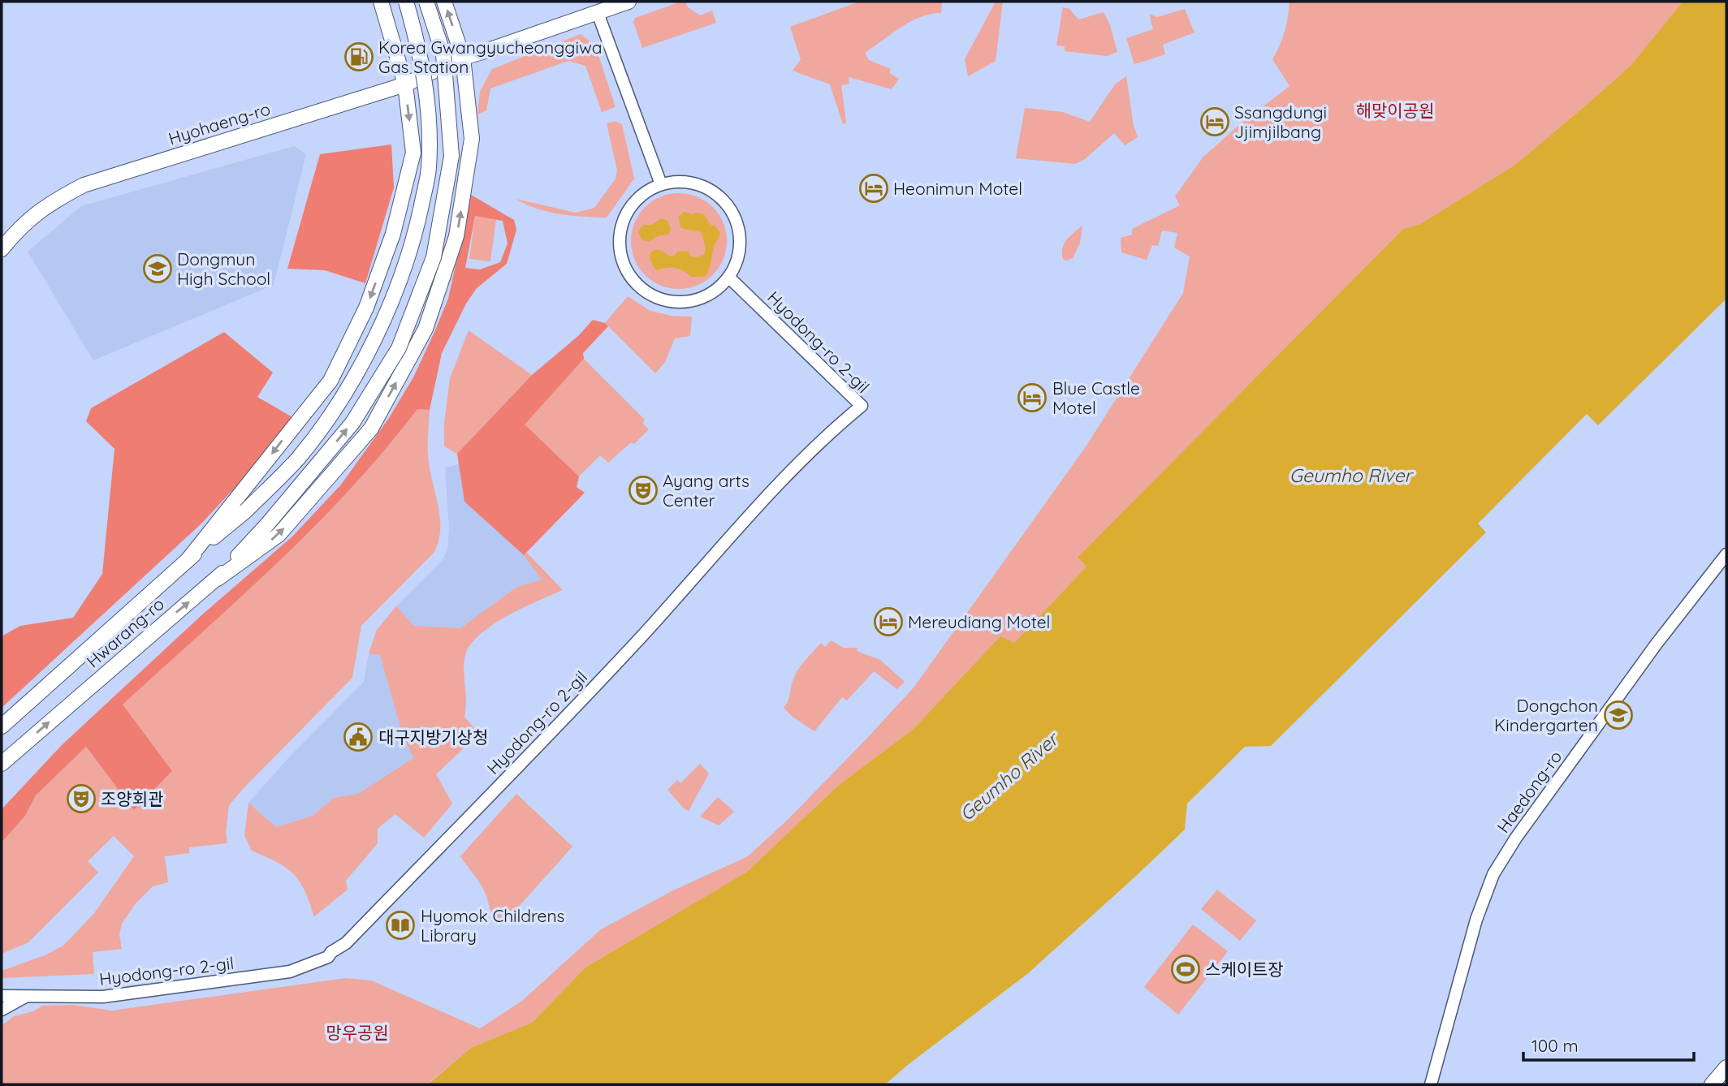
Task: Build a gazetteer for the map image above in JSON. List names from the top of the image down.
{
  "streets": {
    "main road": ["Hyohaeng-ro", "Hwarang-ro"],
    "street": ["Hyodong-ro 2-gil", "Haedong-ro"]
  },
  "water": ["Geumho River"],
  "parks": ["해맞이공원", "망우공원"],
  "places": {
    "fuel station": ["Korea Gwangyucheonggiwa Gas Station"],
    "hotel": [
      "Ssangdungi Jjimjilbang",
      "Heonimun Motel",
      "Blue Castle Motel",
      "Mereudiang Motel"
    ],
    "school or university": ["Dongmun High School", "Dongchon Kindergarten"],
    "theatre": ["Ayang arts Center", "조양회관"],
    "public building": ["대구지방기상청"],
    "library": ["Hyomok Childrens Library"],
    "sports": ["스케이트장"]
  },
  "scale_bar": "100 m"
}
